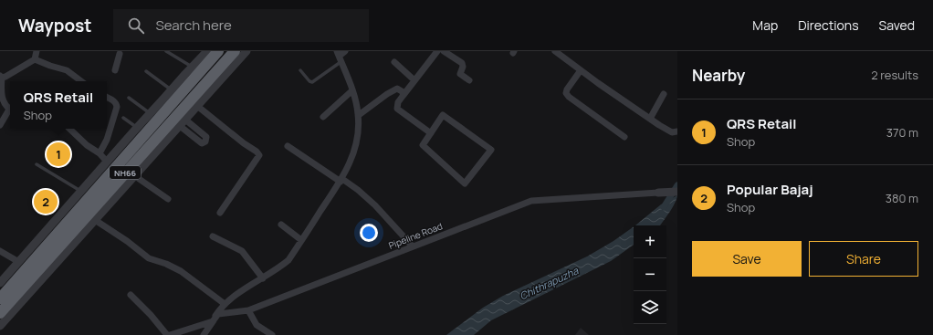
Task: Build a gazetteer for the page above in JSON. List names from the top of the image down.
{
  "streets": {
    "highway": ["NH66"],
    "street": ["Pipeline Road"]
  },
  "water": ["Chithrapuzha"],
  "page": {
    "header": "Waypost",
    "search": "Search here",
    "nav": ["Map", "Directions", "Saved"],
    "heading": ["Nearby", "2 results"],
    "popup": ["QRS Retail", "Shop"],
    "list": [
      {
        "mark": "1",
        "name": "QRS Retail",
        "note": "Shop",
        "value": "370 m"
      },
      {
        "mark": "2",
        "name": "Popular Bajaj",
        "note": "Shop",
        "value": "380 m"
      }
    ],
    "pins": ["1", "2"],
    "map_buttons": ["+", "−"],
    "buttons": ["Save", "Share"]
  }
}
